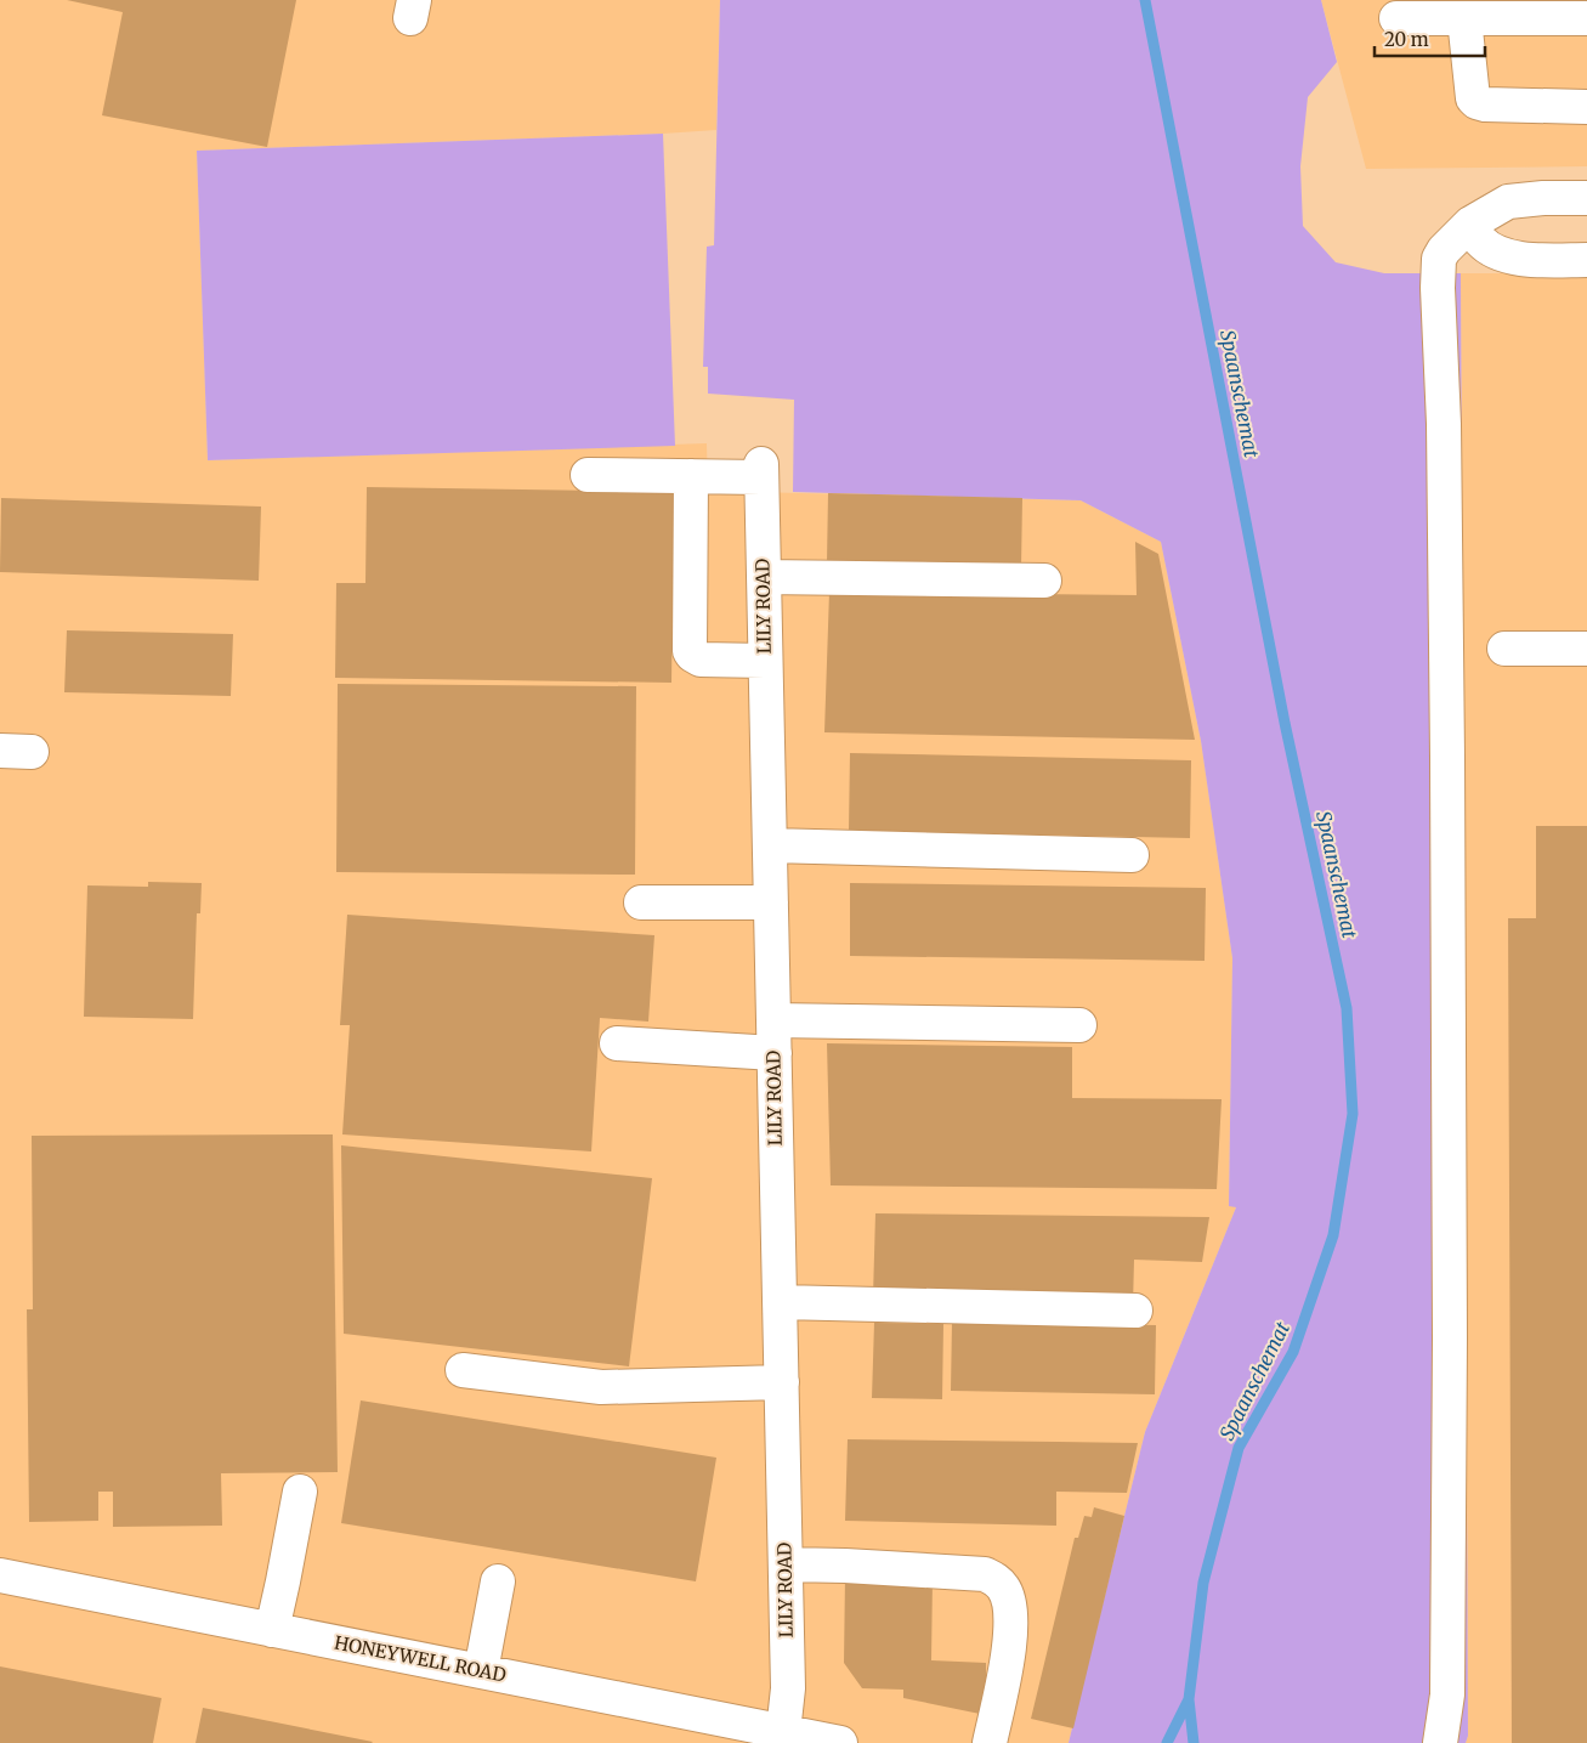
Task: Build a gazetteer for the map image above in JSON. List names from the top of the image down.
{
  "streets": {
    "street": ["LILY ROAD", "HONEYWELL ROAD"]
  },
  "crossings": [
    ["LILY ROAD", "HONEYWELL ROAD"]
  ],
  "water": ["Spaanschemat"],
  "scale_bar": "20 m"
}
